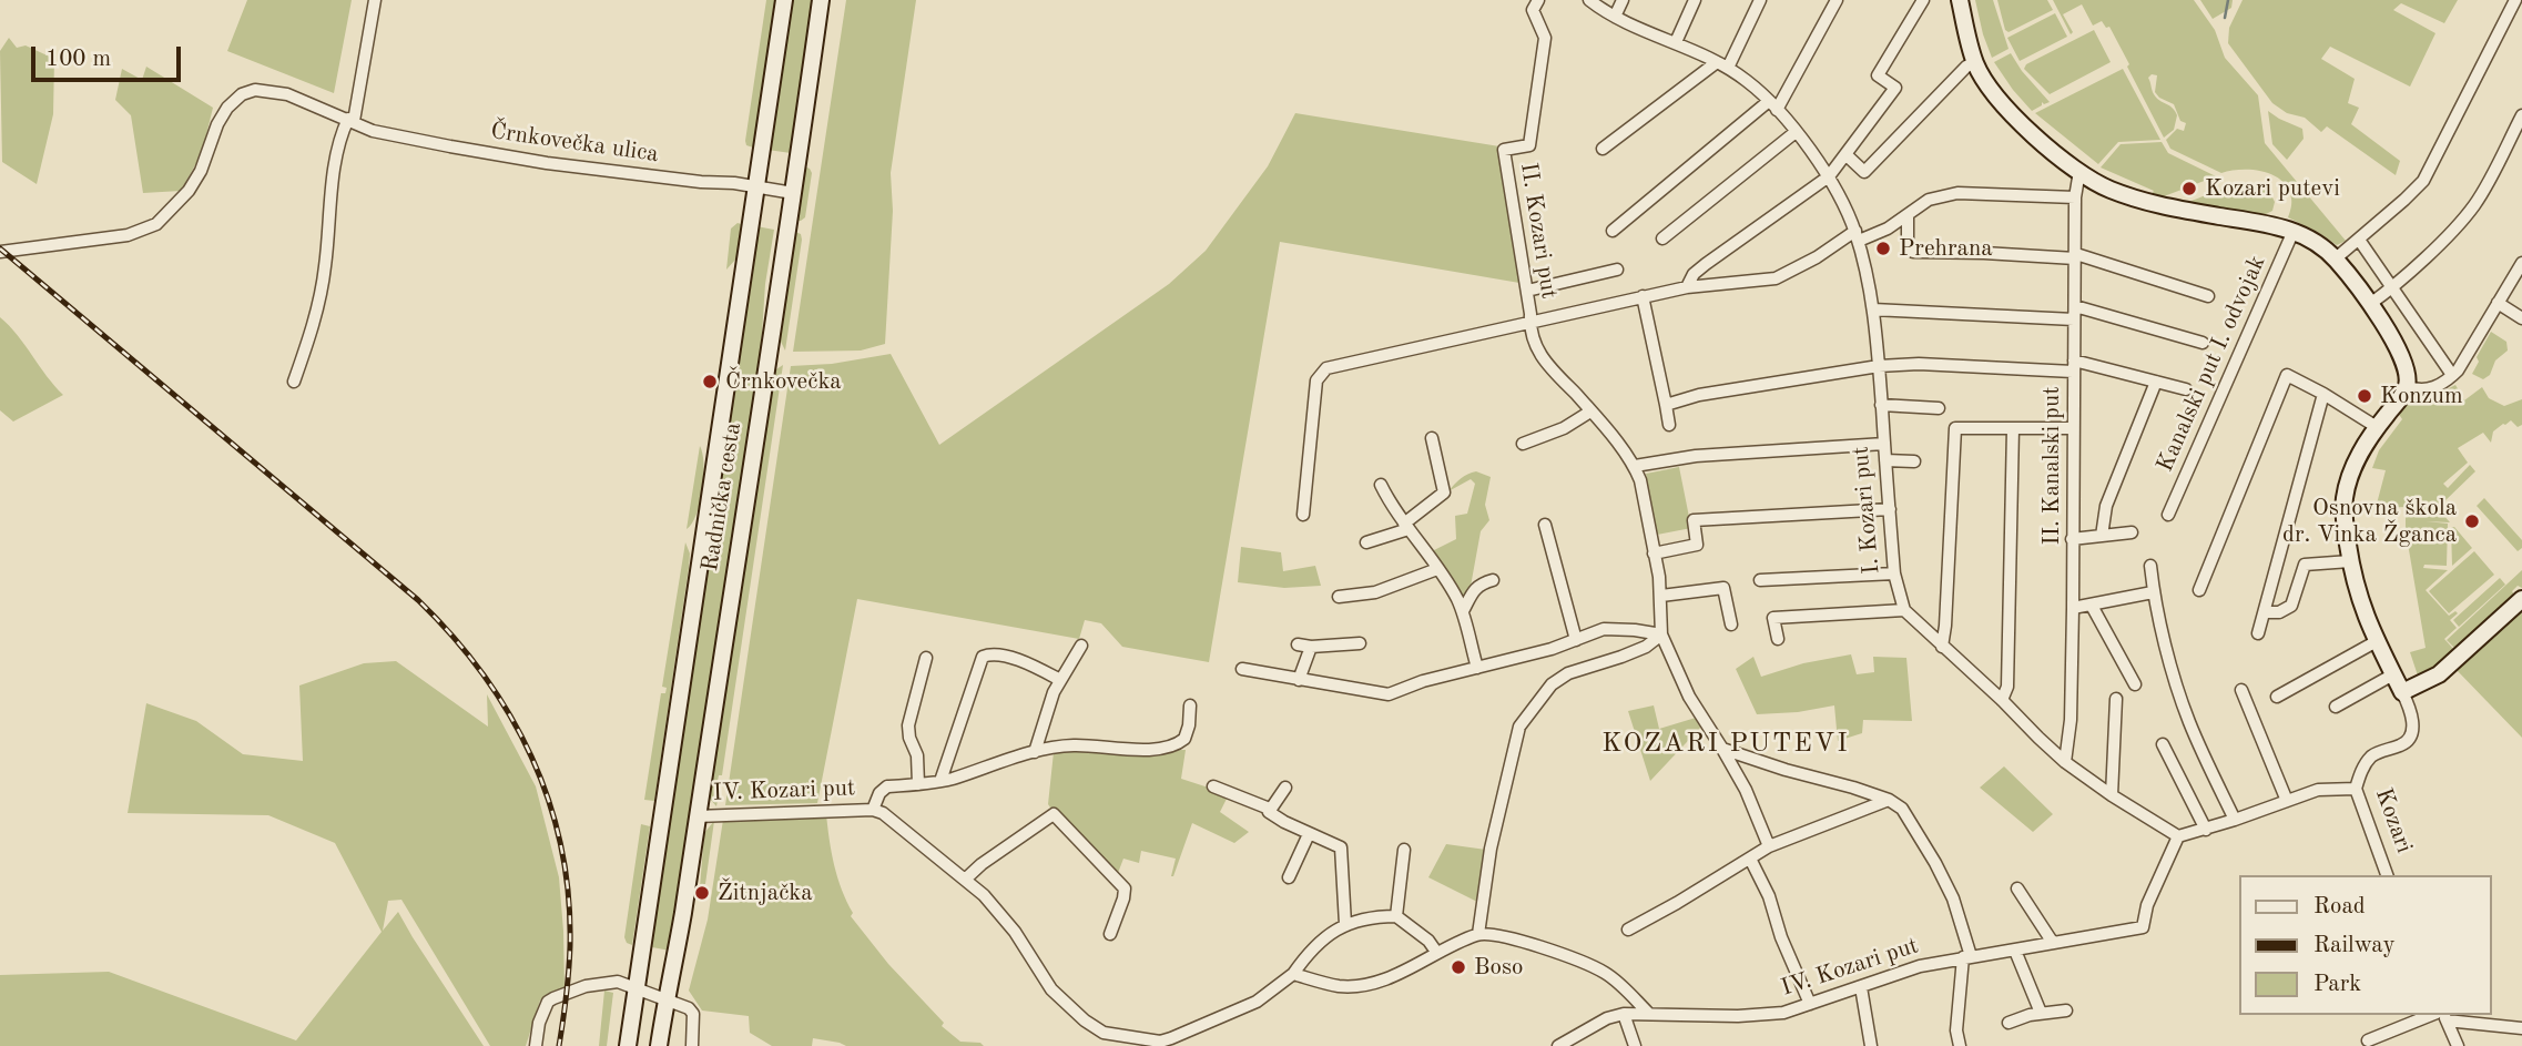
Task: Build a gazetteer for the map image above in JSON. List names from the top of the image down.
{
  "streets": {
    "main road": ["Radnička cesta", "Kozari"],
    "street": [
      "Črnkovečka ulica",
      "II. Kozari put",
      "Kanalski put I. odvojak",
      "II. Kanalski put",
      "I. Kozari put",
      "IV. Kozari put"
    ]
  },
  "crossings": [
    ["Črnkovečka ulica", "Radnička cesta"],
    ["II. Kozari put", "II. Kanalski put"],
    ["II. Kozari put", "I. Kozari put"],
    ["Radnička cesta", "IV. Kozari put"]
  ],
  "districts": ["KOZARI PUTEVI"],
  "places": [
    "Kozari putevi",
    "Prehrana",
    "Črnkovečka",
    "Konzum",
    "Osnovna škola dr. Vinka Žganca",
    "Žitnjačka",
    "Boso"
  ],
  "legend": ["Road", "Railway", "Park"],
  "scale_bar": "100 m"
}
